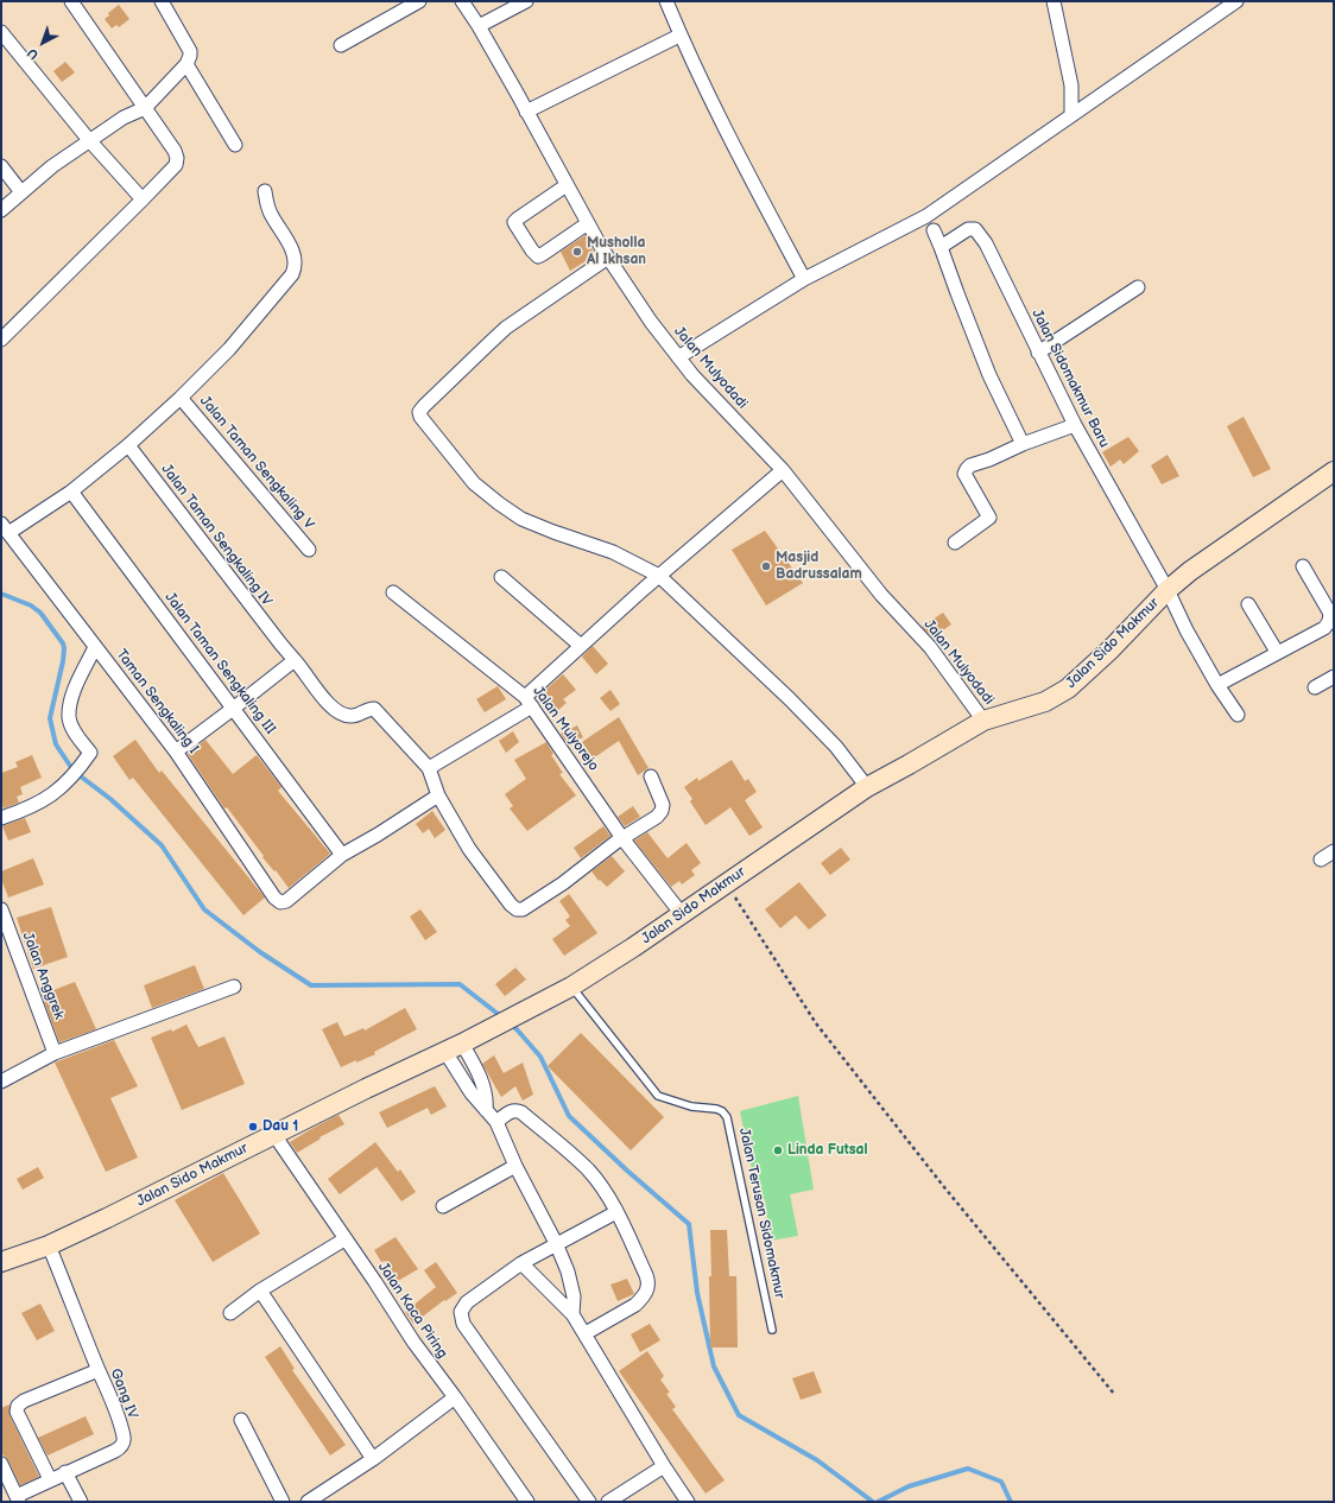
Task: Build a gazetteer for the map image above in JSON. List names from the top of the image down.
{
  "streets": {
    "main road": ["Jalan Sido Makmur"],
    "street": [
      "Jalan Mulyodadi",
      "Jalan Sidomakmur Baru",
      "Jalan Taman Sengkaling V",
      "Jalan Taman Sengkaling IV",
      "Jalan Taman Sengkaling III",
      "Taman Sengkaling I",
      "Jalan Mulyorejo",
      "Jalan Anggrek",
      "Jalan Kaca Piring",
      "Gang IV"
    ],
    "lane": ["Jalan Terusan Sidomakmur"]
  },
  "crossings": [
    ["Jalan Mulyodadi", "Jalan Sido Makmur"],
    ["Jalan Sidomakmur Baru", "Jalan Sido Makmur"],
    ["Jalan Sido Makmur", "Jalan Mulyorejo"],
    ["Jalan Sido Makmur", "Jalan Terusan Sidomakmur"],
    ["Jalan Sido Makmur", "Jalan Kaca Piring"],
    ["Jalan Sido Makmur", "Gang IV"],
    ["Jalan Taman Sengkaling III", "Taman Sengkaling I"]
  ],
  "places": [
    "Musholla Al Ikhsan",
    "Masjid Badrussalam",
    "Dau 1",
    "Linda Futsal"
  ],
  "north": "bottom left"
}
